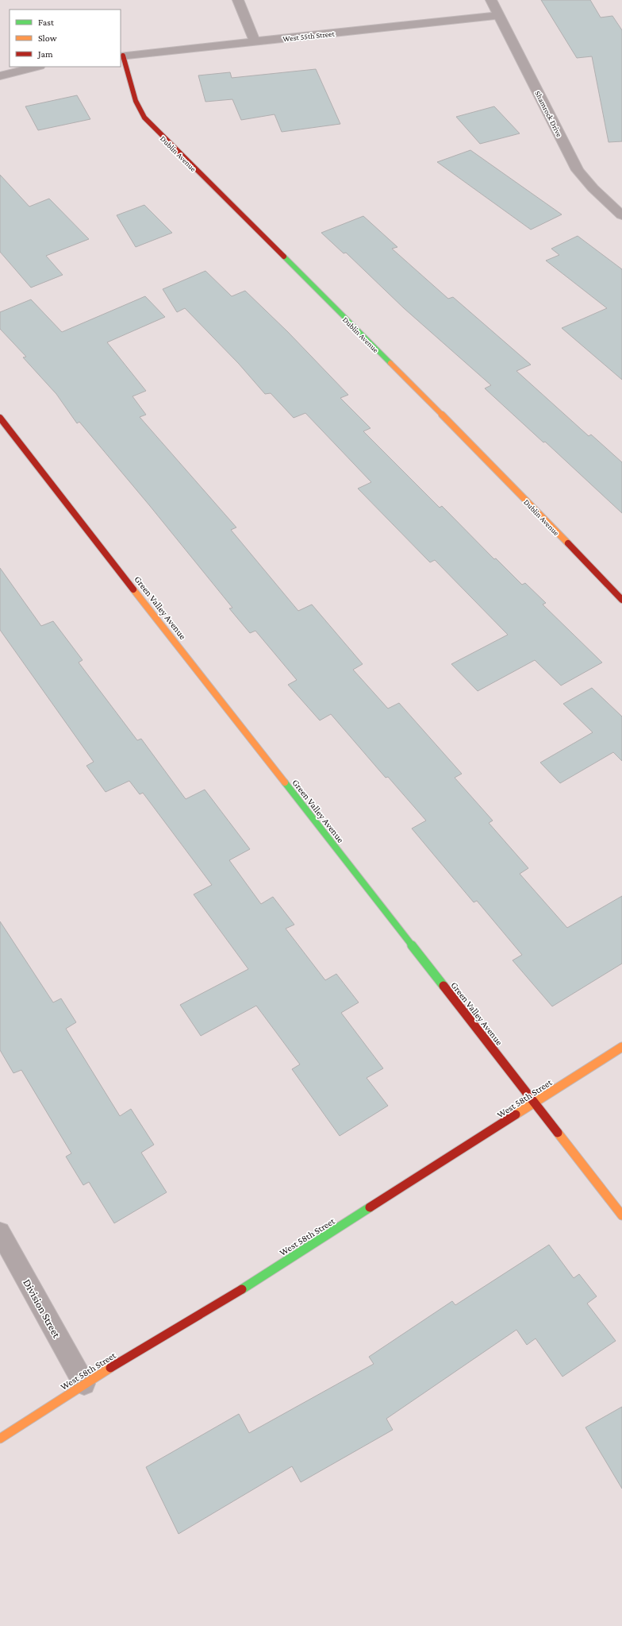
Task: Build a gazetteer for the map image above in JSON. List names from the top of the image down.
{
  "streets": {
    "street": [
      "West 55th Street",
      "Shamrock Drive",
      "Dublin Avenue",
      "Green Valley Avenue",
      "West 58th Street",
      "Division Street"
    ]
  },
  "crossings": [
    ["West 55th Street", "Shamrock Drive"],
    ["West 55th Street", "Dublin Avenue"],
    ["Green Valley Avenue", "West 58th Street"],
    ["West 58th Street", "Division Street"]
  ],
  "legend": ["Fast", "Slow", "Jam"]
}
